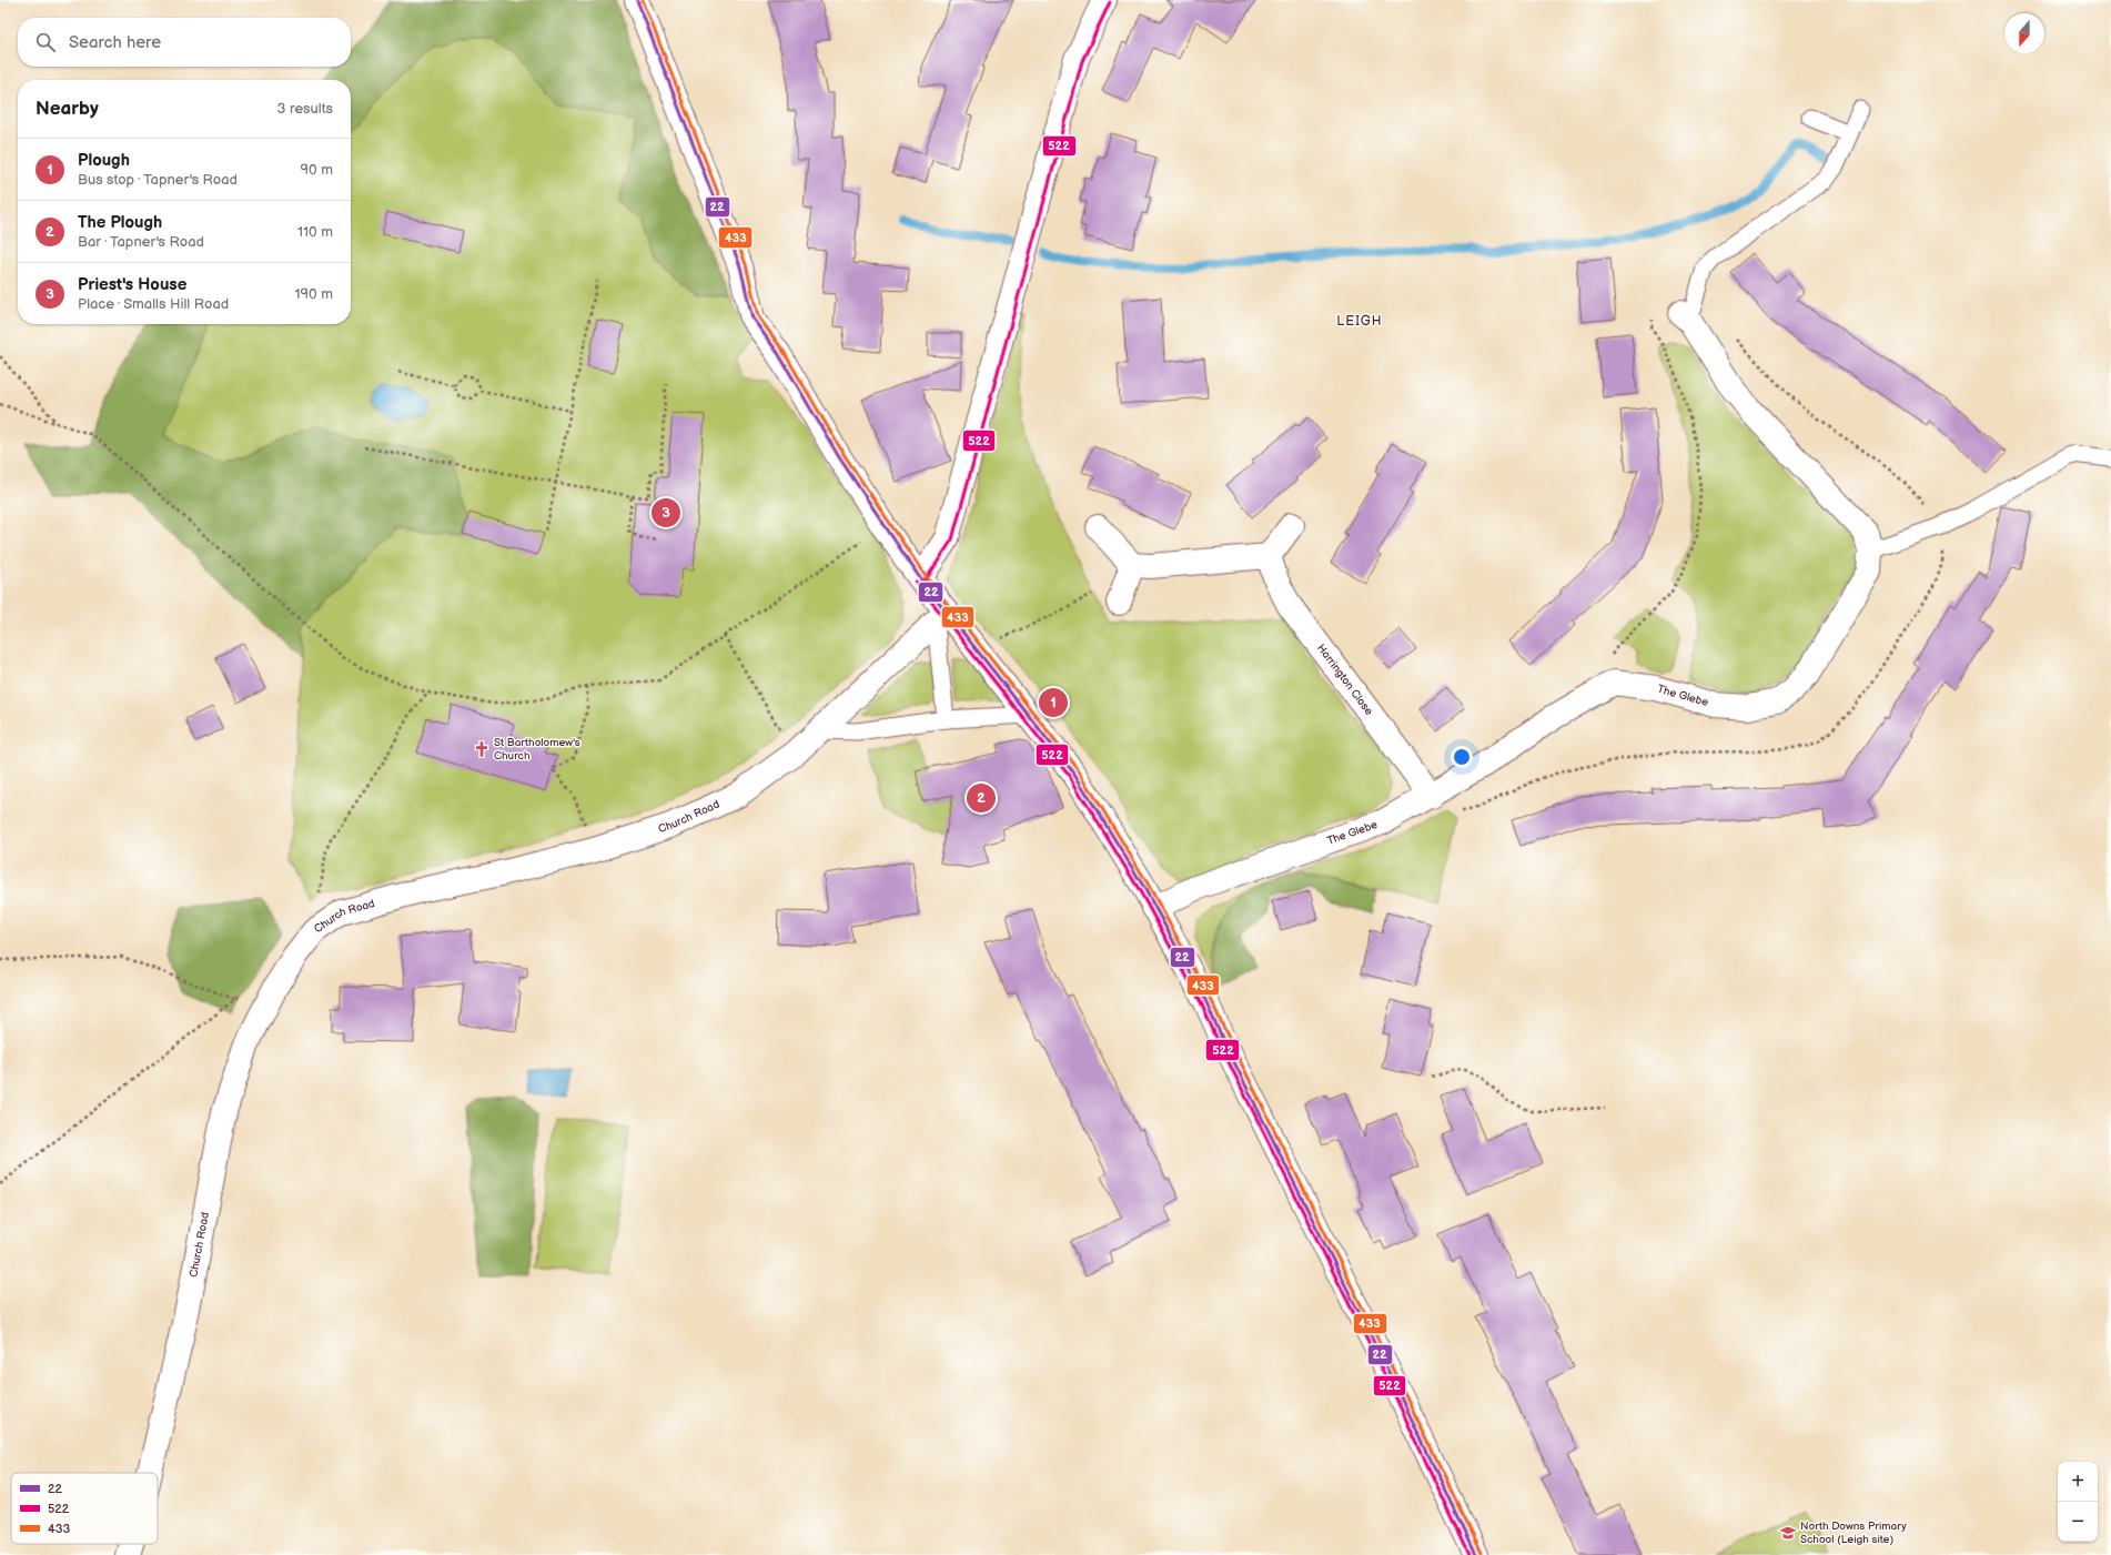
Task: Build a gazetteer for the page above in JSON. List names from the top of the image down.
{
  "streets": {
    "street": ["Harrington Close", "The Glebe", "Church Road"]
  },
  "crossings": [
    ["Harrington Close", "The Glebe"]
  ],
  "districts": ["LEIGH"],
  "places": {
    "church": ["St Bartholomew's Church"],
    "school or university": ["North Downs Primary School (Leigh site)"]
  },
  "lines": ["transit line 22", "transit line 433", "transit line 522"],
  "legend": ["22", "522", "433"],
  "north": "bottom",
  "page": {
    "search": "Search here",
    "heading": ["Nearby", "3 results"],
    "list": [
      {
        "mark": "1",
        "name": "Plough",
        "note": "Bus stop · Tapner's Road",
        "value": "90 m"
      },
      {
        "mark": "2",
        "name": "The Plough",
        "note": "Bar · Tapner's Road",
        "value": "110 m"
      },
      {
        "mark": "3",
        "name": "Priest's House",
        "note": "Place · Smalls Hill Road",
        "value": "190 m"
      }
    ],
    "pins": ["3", "1", "2"],
    "map_buttons": ["+", "−"]
  }
}
